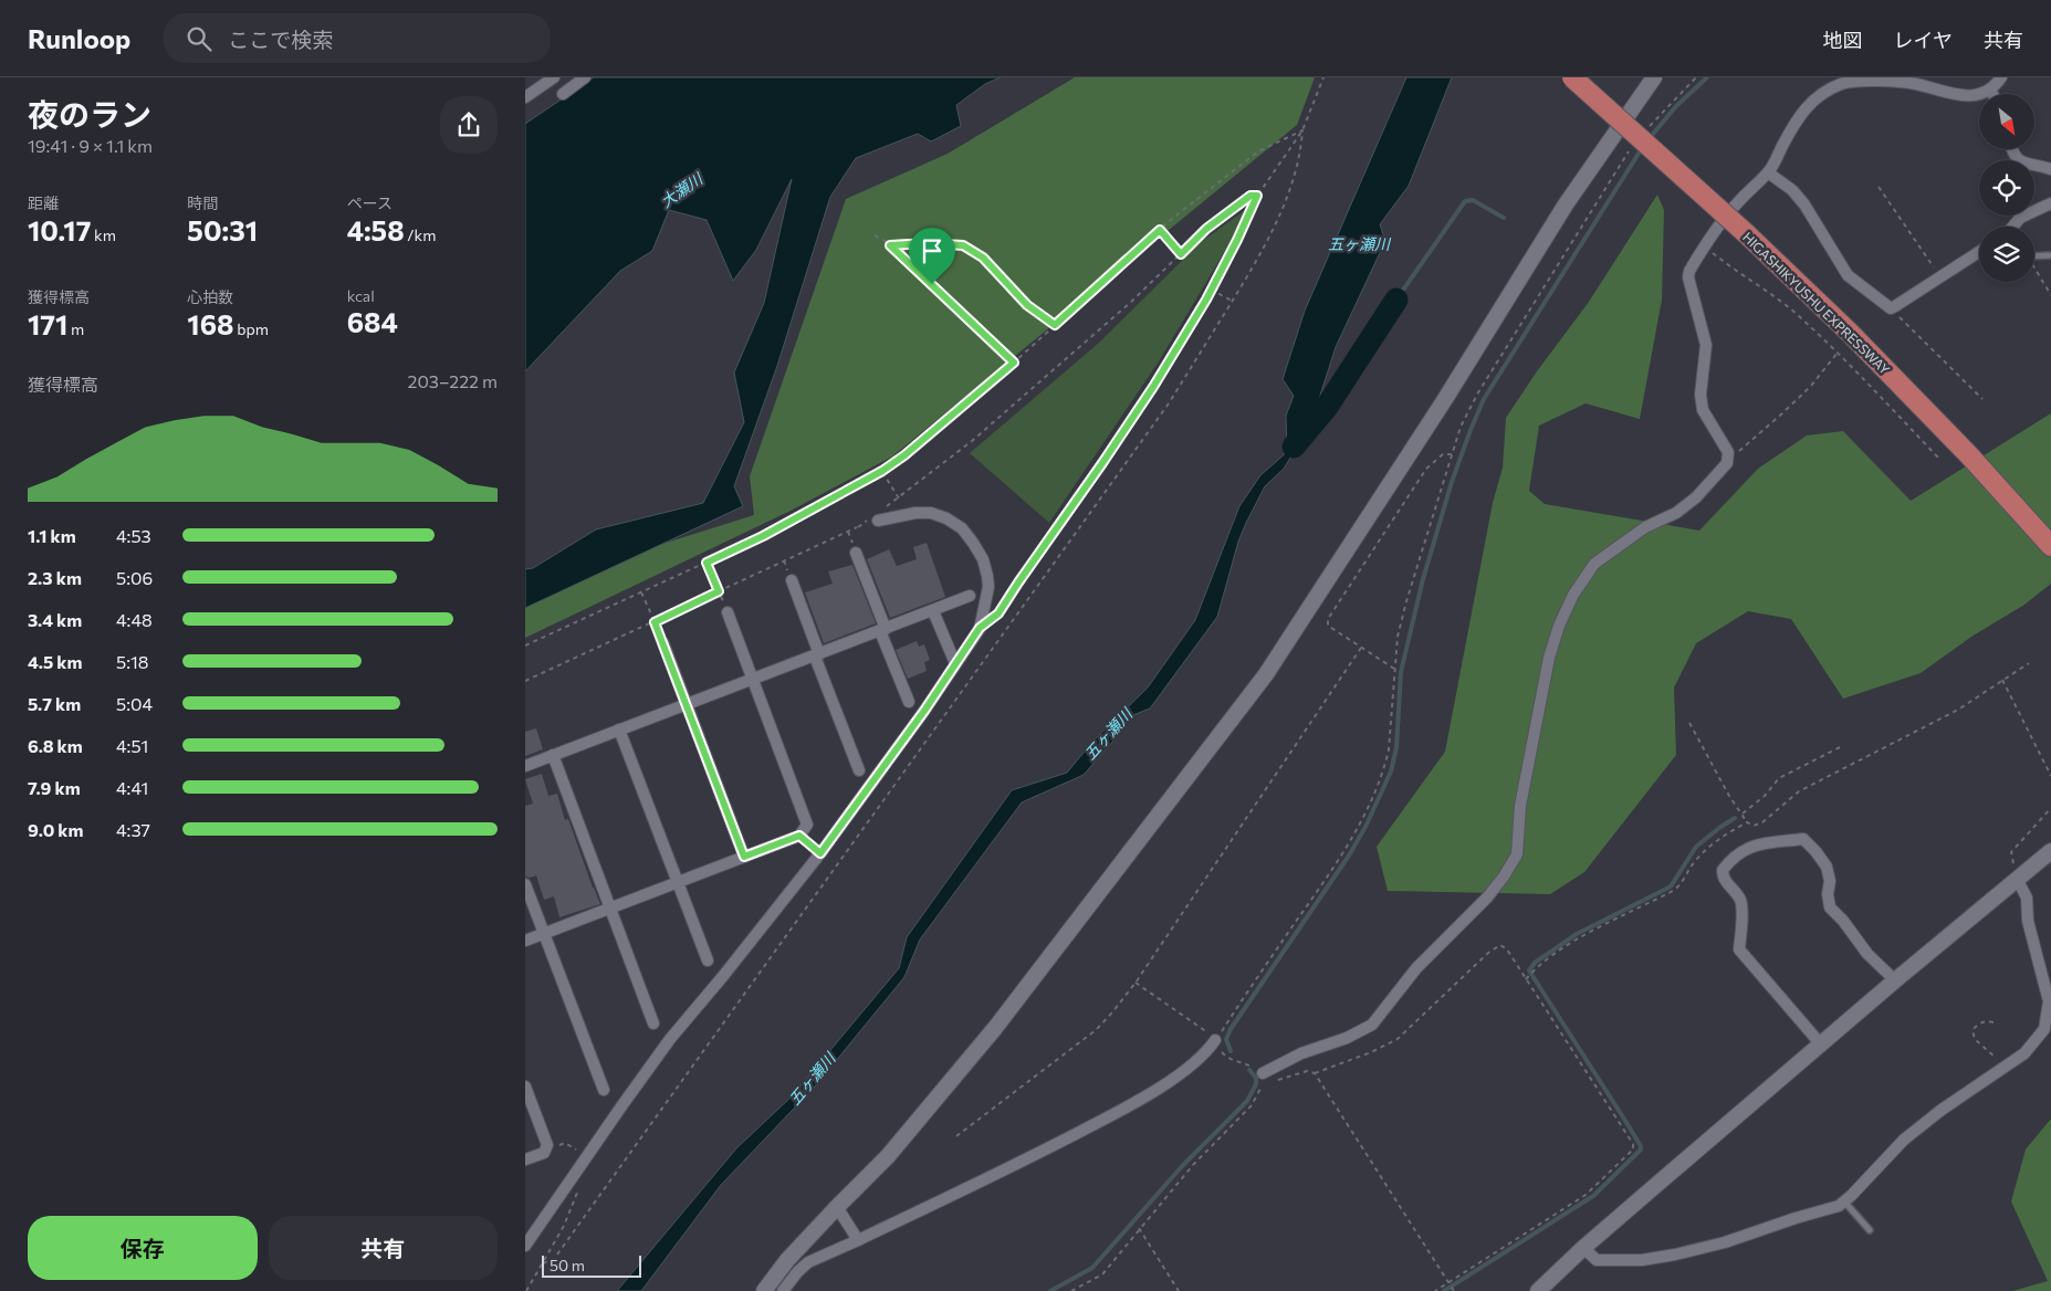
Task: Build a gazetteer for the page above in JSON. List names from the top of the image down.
{
  "streets": {
    "highway": ["HIGASHIKYUSHU EXPRESSWAY"]
  },
  "water": ["大瀬川", "五ヶ瀬川"],
  "scale_bar": "50 m",
  "north": "bottom right",
  "page": {
    "header": "Runloop",
    "search": "ここで検索",
    "nav": ["地図", "レイヤ", "共有"],
    "heading": ["夜のラン", "19:41 · 9 × 1.1 km"],
    "stats": [
      ["距離", "10.17 km"],
      ["時間", "50:31"],
      ["ペース", "4:58 /km"],
      ["獲得標高", "171 m"],
      ["心拍数", "168 bpm"],
      ["kcal", "684"]
    ],
    "chart": ["獲得標高", "203–222 m"],
    "list": [
      {
        "name": "1.1 km",
        "note": "4:53"
      },
      {
        "name": "2.3 km",
        "note": "5:06"
      },
      {
        "name": "3.4 km",
        "note": "4:48"
      },
      {
        "name": "4.5 km",
        "note": "5:18"
      },
      {
        "name": "5.7 km",
        "note": "5:04"
      },
      {
        "name": "6.8 km",
        "note": "4:51"
      },
      {
        "name": "7.9 km",
        "note": "4:41"
      },
      {
        "name": "9.0 km",
        "note": "4:37"
      }
    ],
    "buttons": ["保存", "共有"],
    "scale": "50 m"
  }
}
